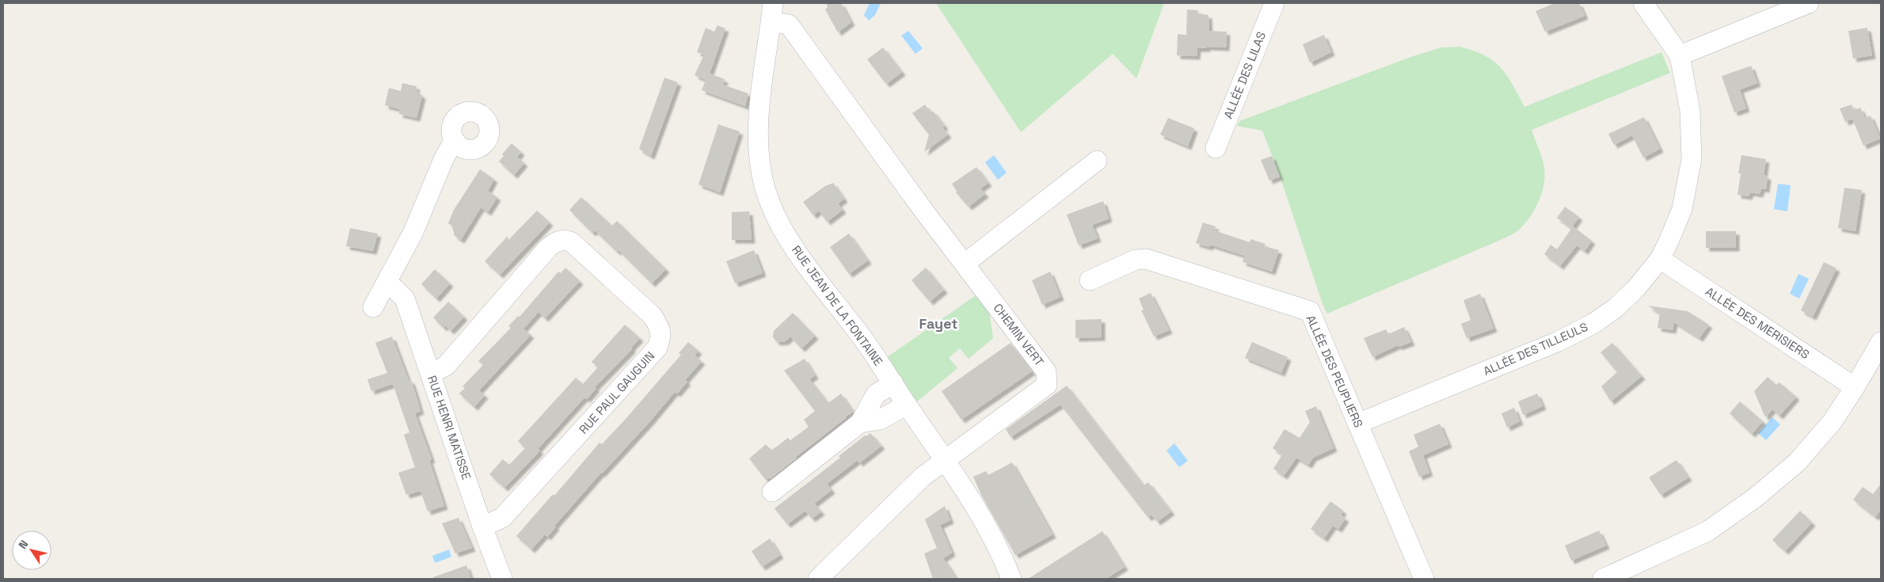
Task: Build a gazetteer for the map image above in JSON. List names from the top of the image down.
{
  "streets": {
    "street": [
      "ALLÉE DES LILAS",
      "RUE JEAN DE LA FONTAINE",
      "ALLÉE DES MERISIERS",
      "CHEMIN VERT",
      "ALLÉE DES TILLEULS",
      "ALLÉE DES PEUPLIERS",
      "RUE PAUL GAUGUIN",
      "RUE HENRI MATISSE"
    ]
  },
  "crossings": [
    ["RUE JEAN DE LA FONTAINE", "CHEMIN VERT"],
    ["ALLÉE DES MERISIERS", "ALLÉE DES TILLEULS"],
    ["ALLÉE DES TILLEULS", "ALLÉE DES PEUPLIERS"],
    ["RUE PAUL GAUGUIN", "RUE HENRI MATISSE"]
  ],
  "districts": ["Fayet"],
  "north": "top left"
}
